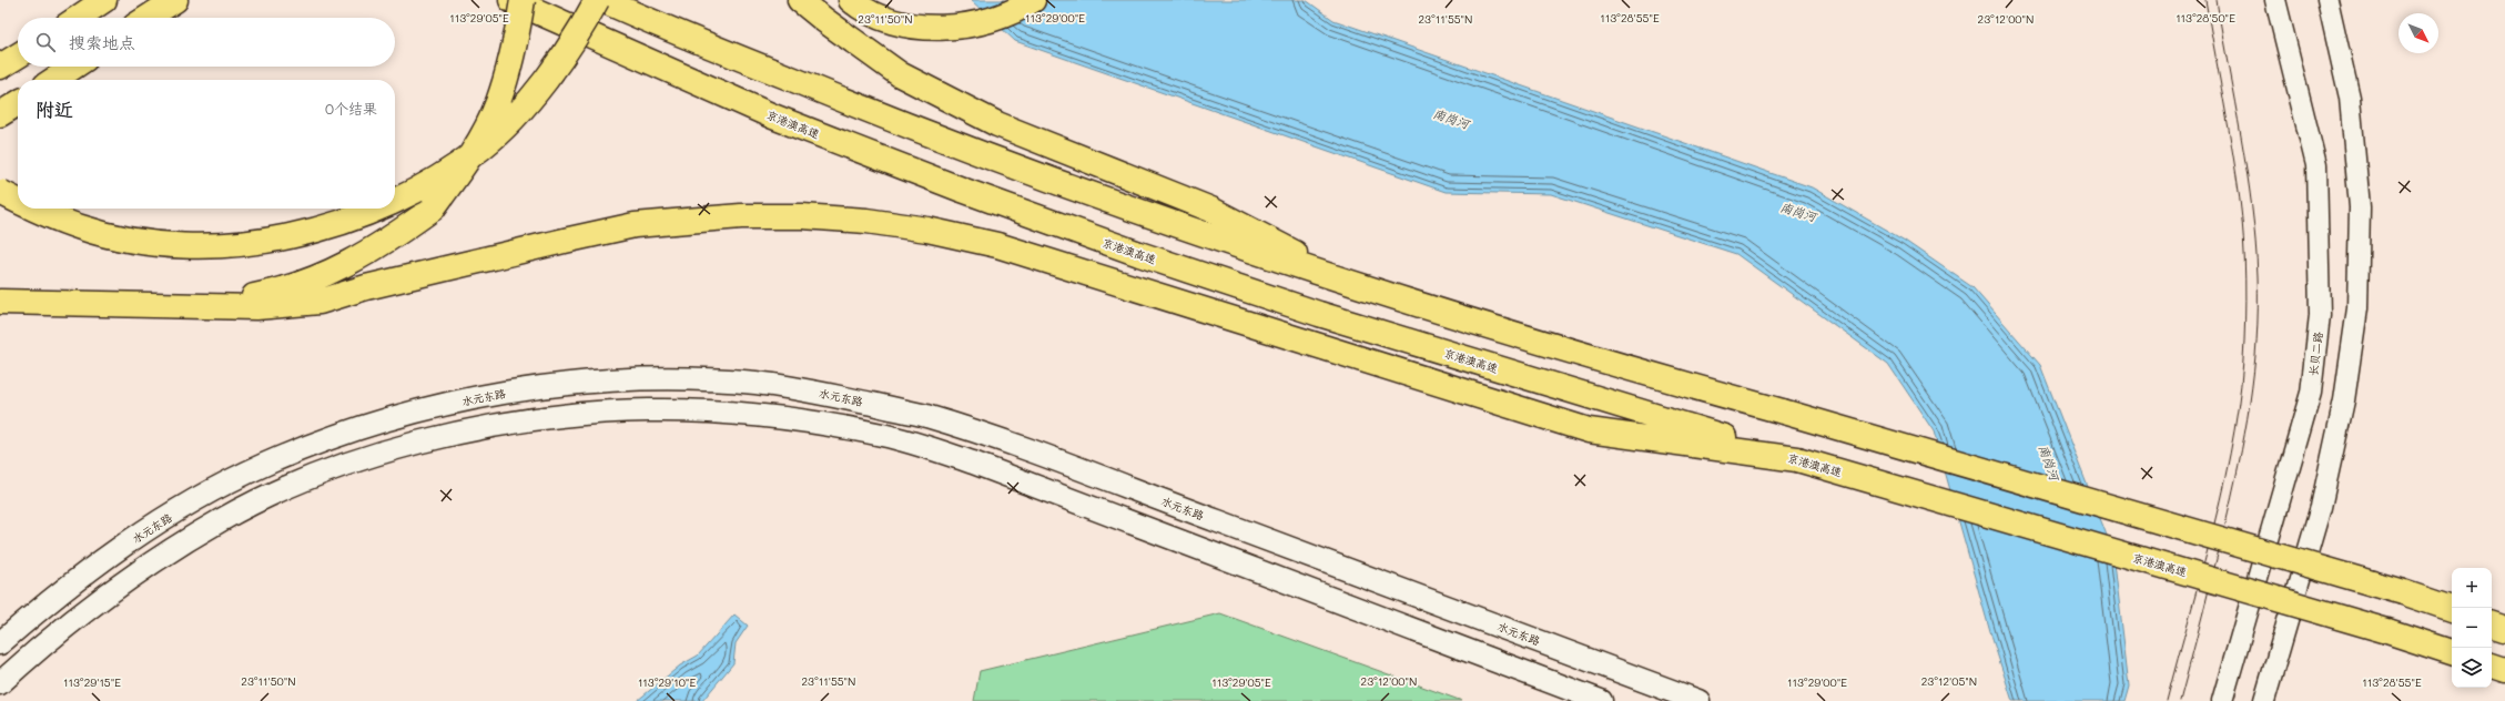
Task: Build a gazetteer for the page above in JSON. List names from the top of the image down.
{
  "streets": {
    "highway": ["京港澳高速"],
    "main road": ["水元东路"],
    "street": ["长贝二路"]
  },
  "water": ["南岗河"],
  "north": "bottom right",
  "page": {
    "search": "搜索地点",
    "heading": ["附近", "0个结果"],
    "map_buttons": ["+", "−"]
  },
  "coordinates": [
    "113°29'05\"E",
    "113°29'00\"E",
    "113°28'55\"E",
    "113°28'50\"E",
    "23°11'50\"N",
    "23°11'55\"N",
    "23°12'00\"N",
    "23°12'05\"N",
    "113°29'15\"E",
    "113°29'10\"E"
  ]
}
